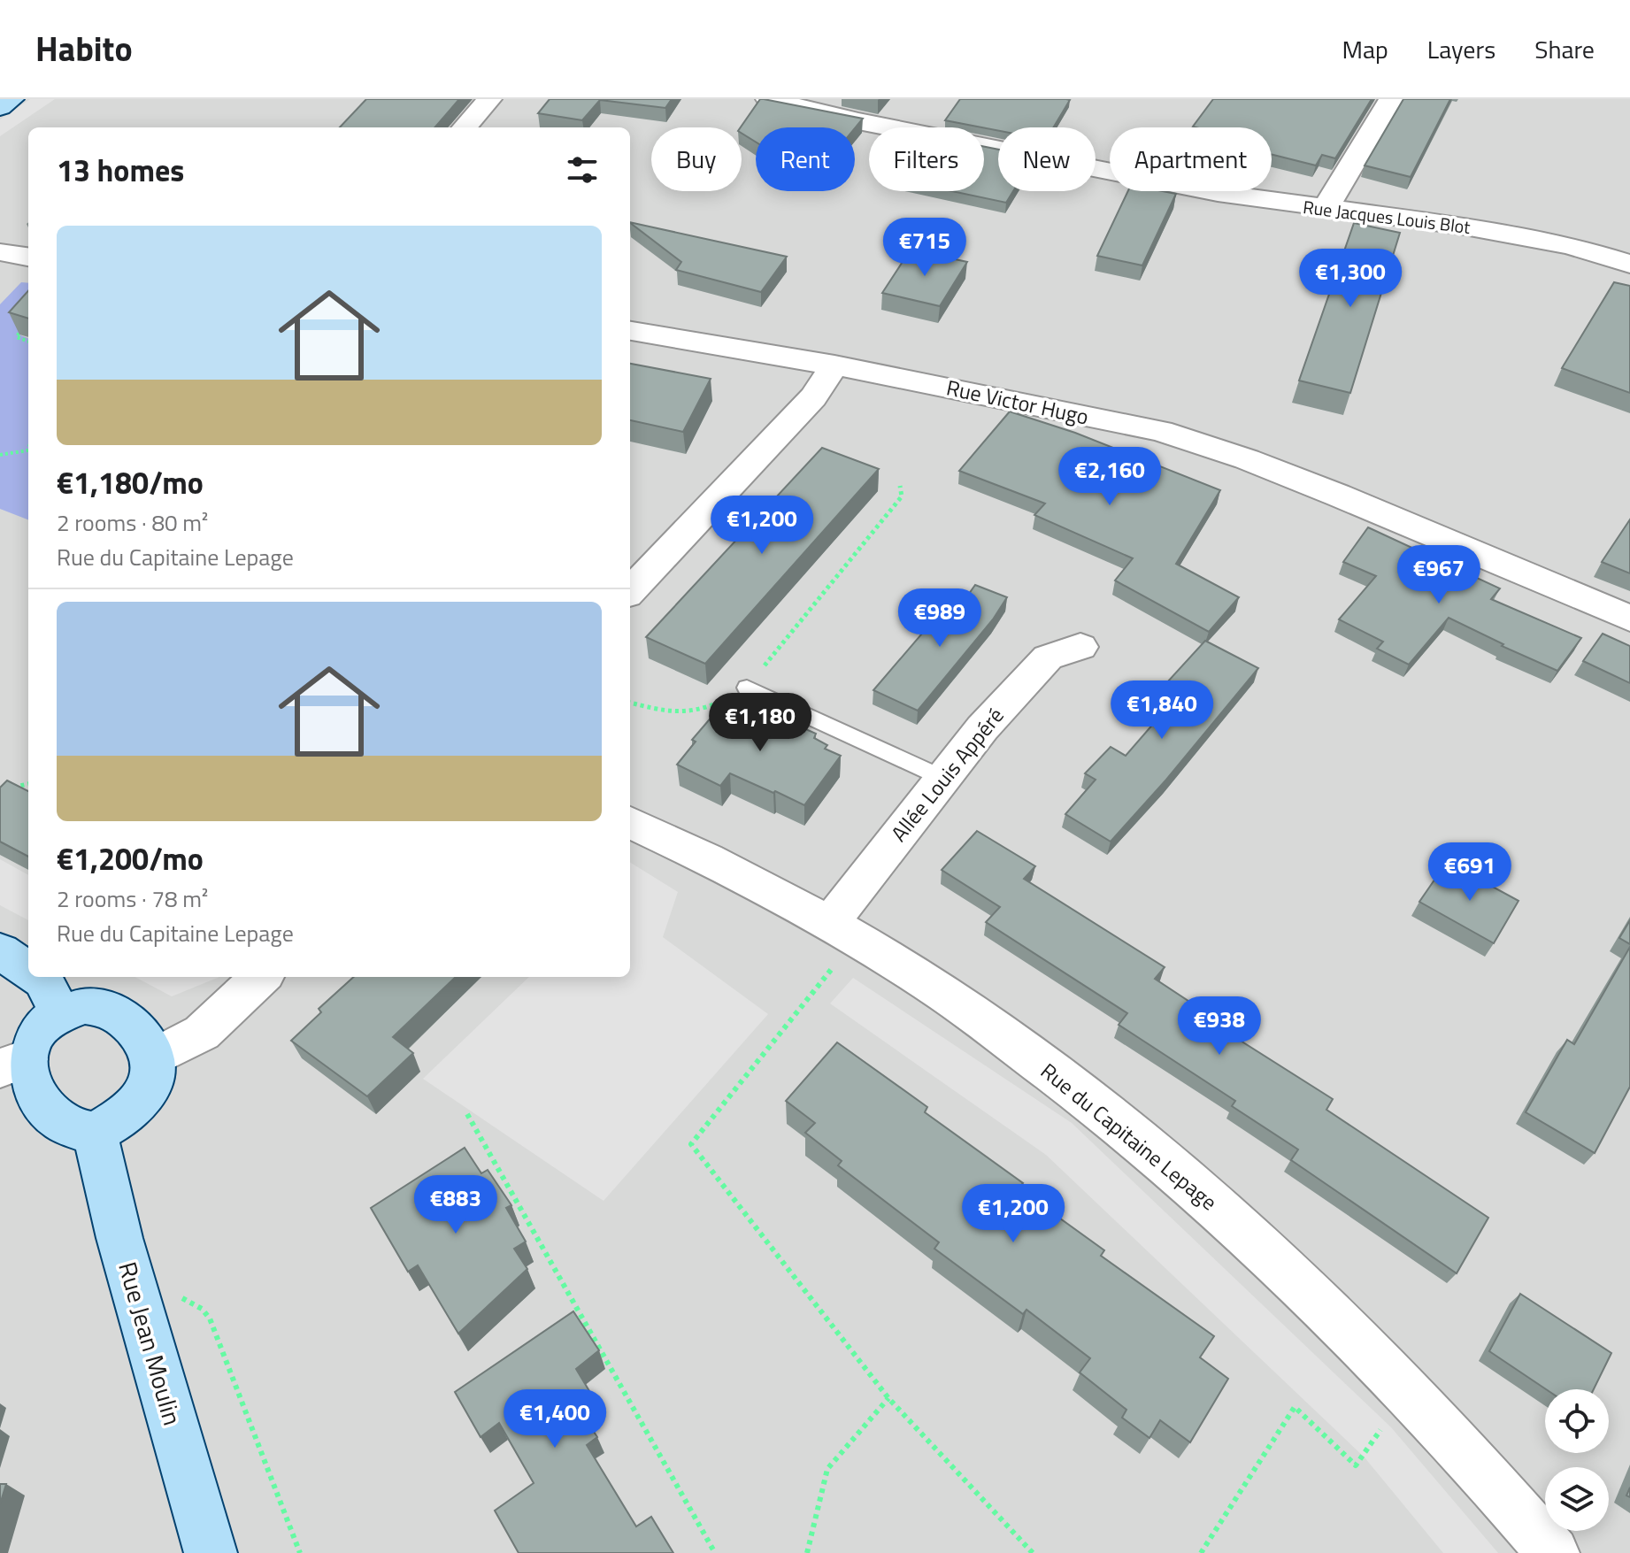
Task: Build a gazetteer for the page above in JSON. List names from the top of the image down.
{
  "streets": {
    "street": [
      "Rue Jacques Louis Blot",
      "Rue Victor Hugo",
      "Allée Louis Appéré",
      "Rue du Capitaine Lepage",
      "Rue Jean Moulin"
    ]
  },
  "crossings": [
    ["Allée Louis Appéré", "Rue du Capitaine Lepage"]
  ],
  "page": {
    "header": "Habito",
    "nav": ["Map", "Layers", "Share"],
    "chip": [
      "Buy",
      "Rent",
      "Filters",
      "New",
      "Apartment"
    ],
    "heading": "13 homes",
    "list": [
      {
        "name": "€1,180/mo",
        "note": "2 rooms · 80 m² · Rue du Capitaine Lepage"
      },
      {
        "name": "€1,200/mo",
        "note": "2 rooms · 78 m² · Rue du Capitaine Lepage"
      }
    ],
    "price": [
      "€715",
      "€1,300",
      "€2,160",
      "€1,200",
      "€967",
      "€989",
      "€1,840",
      "€1,180",
      "€691",
      "€938",
      "€883",
      "€1,200",
      "€1,400"
    ]
  }
}
